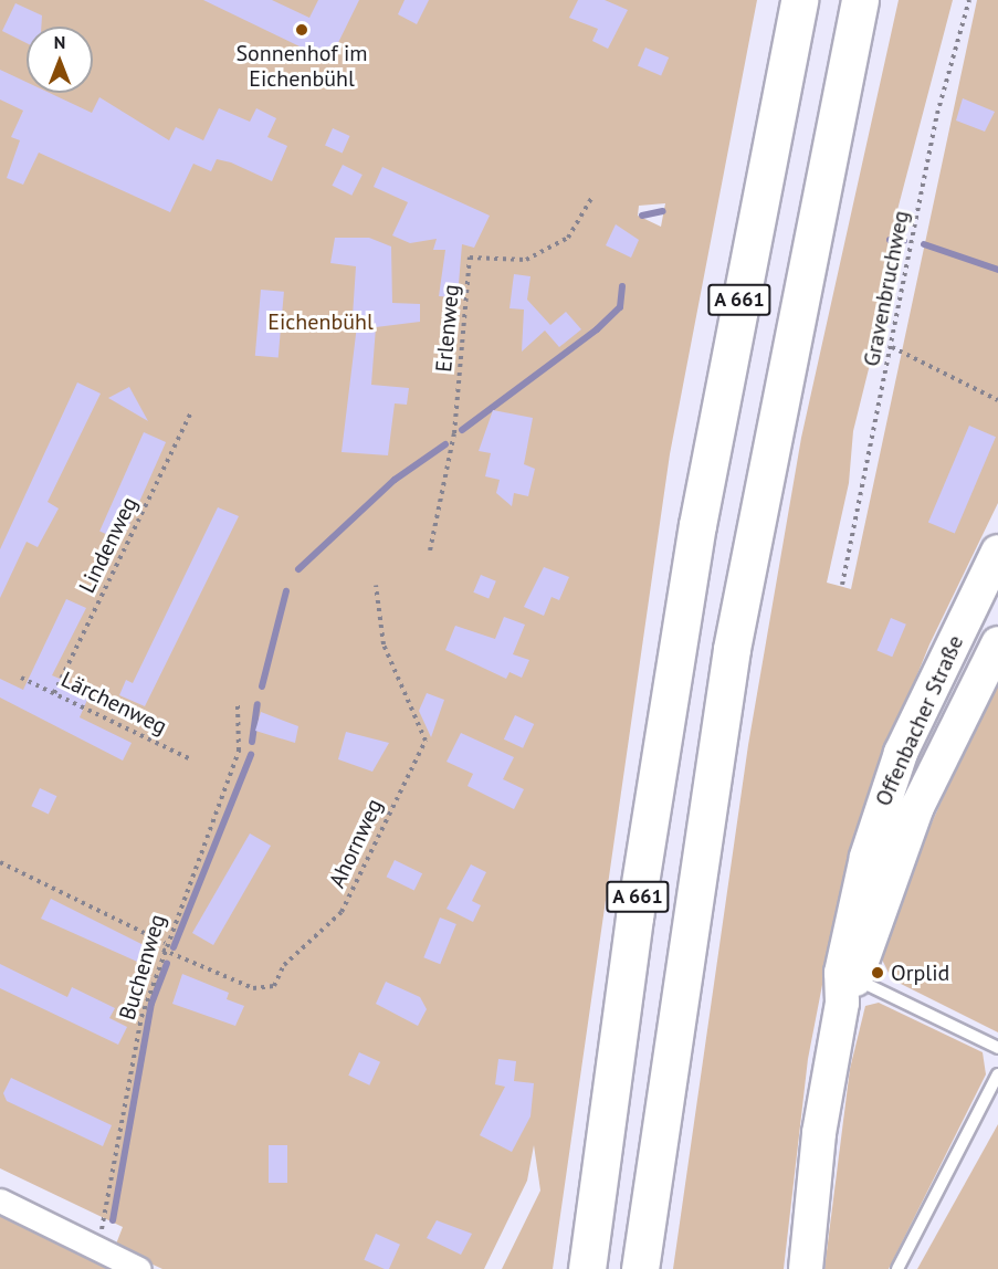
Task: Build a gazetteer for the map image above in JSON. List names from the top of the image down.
{
  "streets": {
    "highway": ["A 661"],
    "main road": ["Offenbacher Straße"],
    "path": [
      "Gravenbruchweg",
      "Erlenweg",
      "Lindenweg",
      "Lärchenweg",
      "Ahornweg",
      "Buchenweg"
    ]
  },
  "crossings": [
    ["Lindenweg", "Lärchenweg"],
    ["Ahornweg", "Buchenweg"]
  ],
  "parks": ["Eichenbühl"],
  "places": ["Sonnenhof im Eichenbühl", "Orplid"],
  "north": "top"
}
